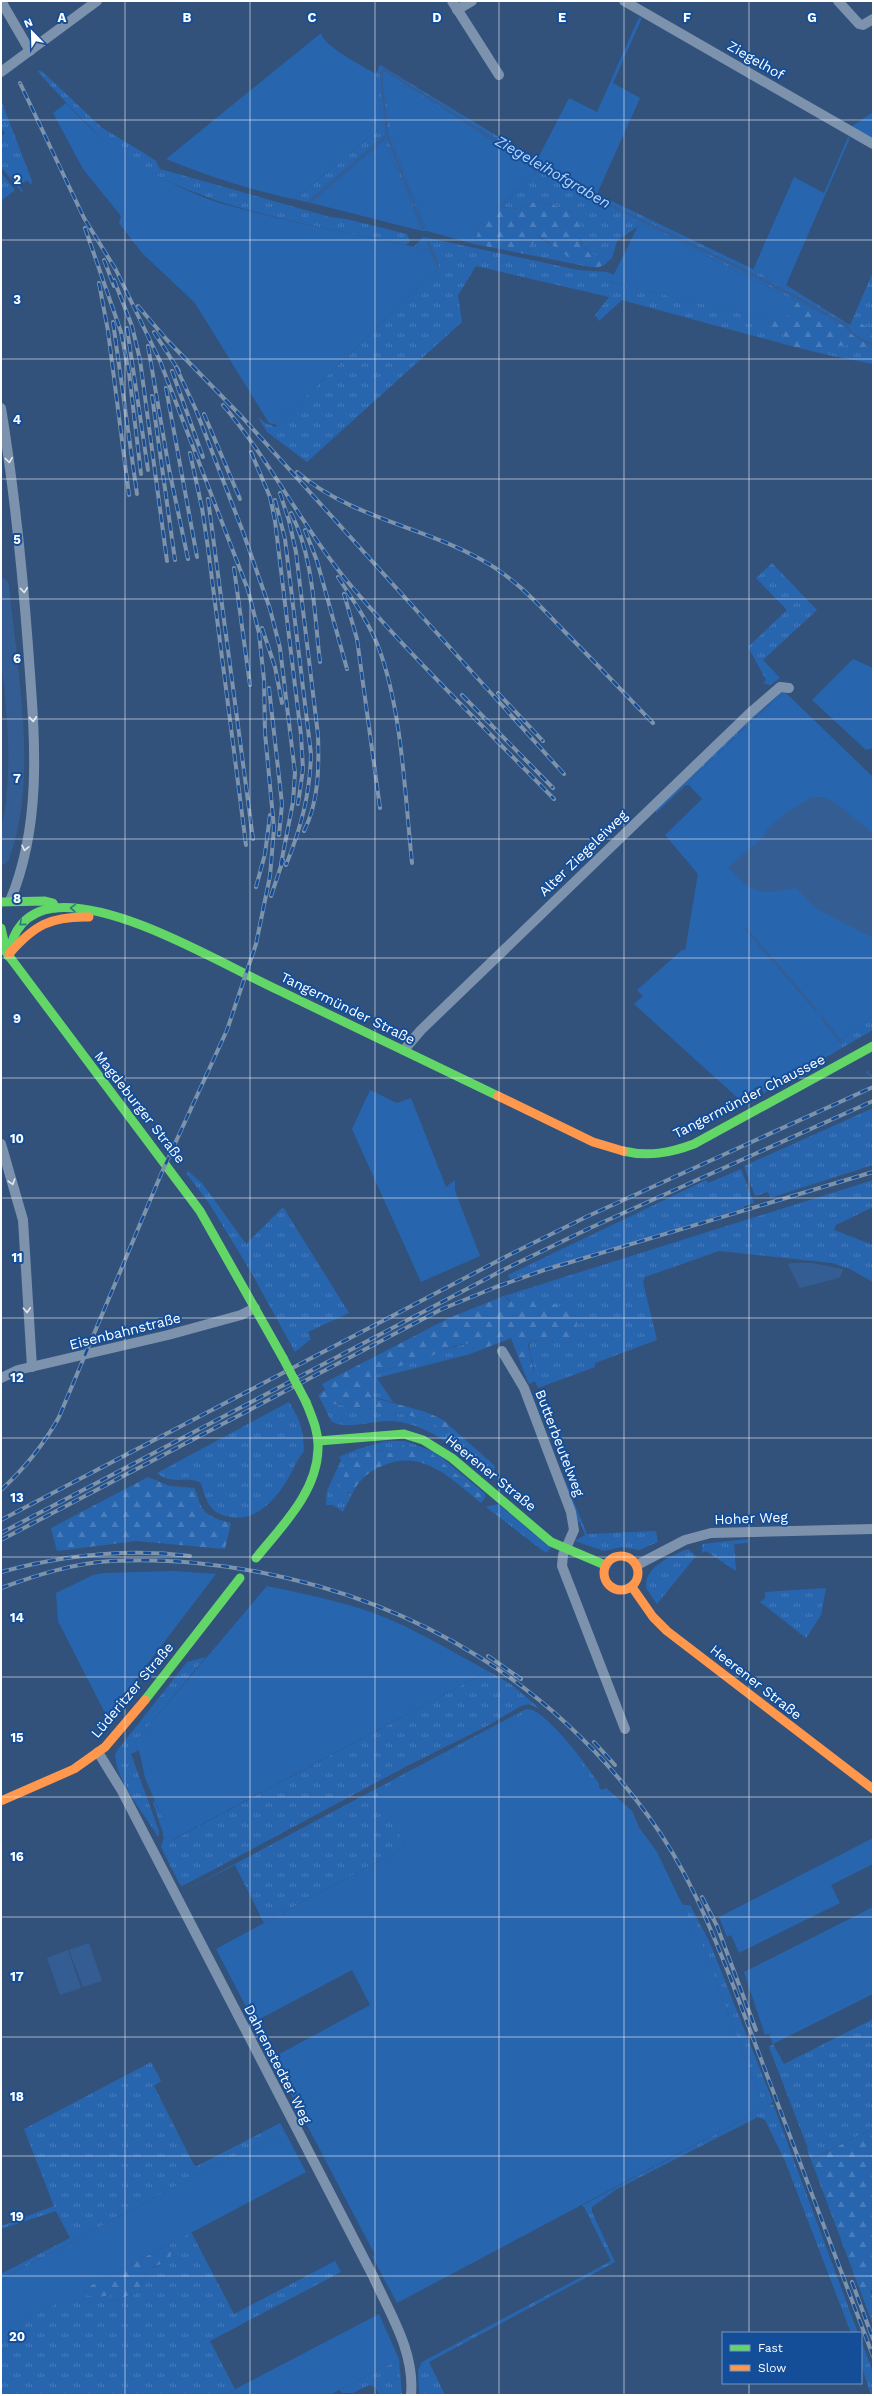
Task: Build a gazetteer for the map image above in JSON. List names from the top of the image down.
{
  "streets": {
    "main road": [
      "Tangermünder Straße",
      "Tangermünder Chaussee",
      "Magdeburger Straße",
      "Heerener Straße",
      "Lüderitzer Straße"
    ],
    "street": [
      "Ziegelhof",
      "Alter Ziegeleiweg",
      "Eisenbahnstraße",
      "Butterbeutelweg",
      "Hoher Weg",
      "Dahrenstedter Weg"
    ]
  },
  "crossings": [
    ["Alter Ziegeleiweg", "Tangermünder Straße"],
    ["Tangermünder Straße", "Tangermünder Chaussee"],
    ["Tangermünder Straße", "Magdeburger Straße"],
    ["Magdeburger Straße", "Eisenbahnstraße"],
    ["Butterbeutelweg", "Heerener Straße"],
    ["Heerener Straße", "Hoher Weg"],
    ["Lüderitzer Straße", "Dahrenstedter Weg"]
  ],
  "water": ["Ziegeleihofgraben"],
  "legend": ["Fast", "Slow"],
  "north": "top left",
  "grid": {
    "columns": [
      "A",
      "B",
      "C",
      "D",
      "E",
      "F",
      "G"
    ],
    "rows": [
      "2",
      "3",
      "4",
      "5",
      "6",
      "7",
      "8",
      "9",
      "10",
      "11",
      "12",
      "13",
      "14",
      "15",
      "16",
      "17",
      "18",
      "19",
      "20"
    ]
  }
}
